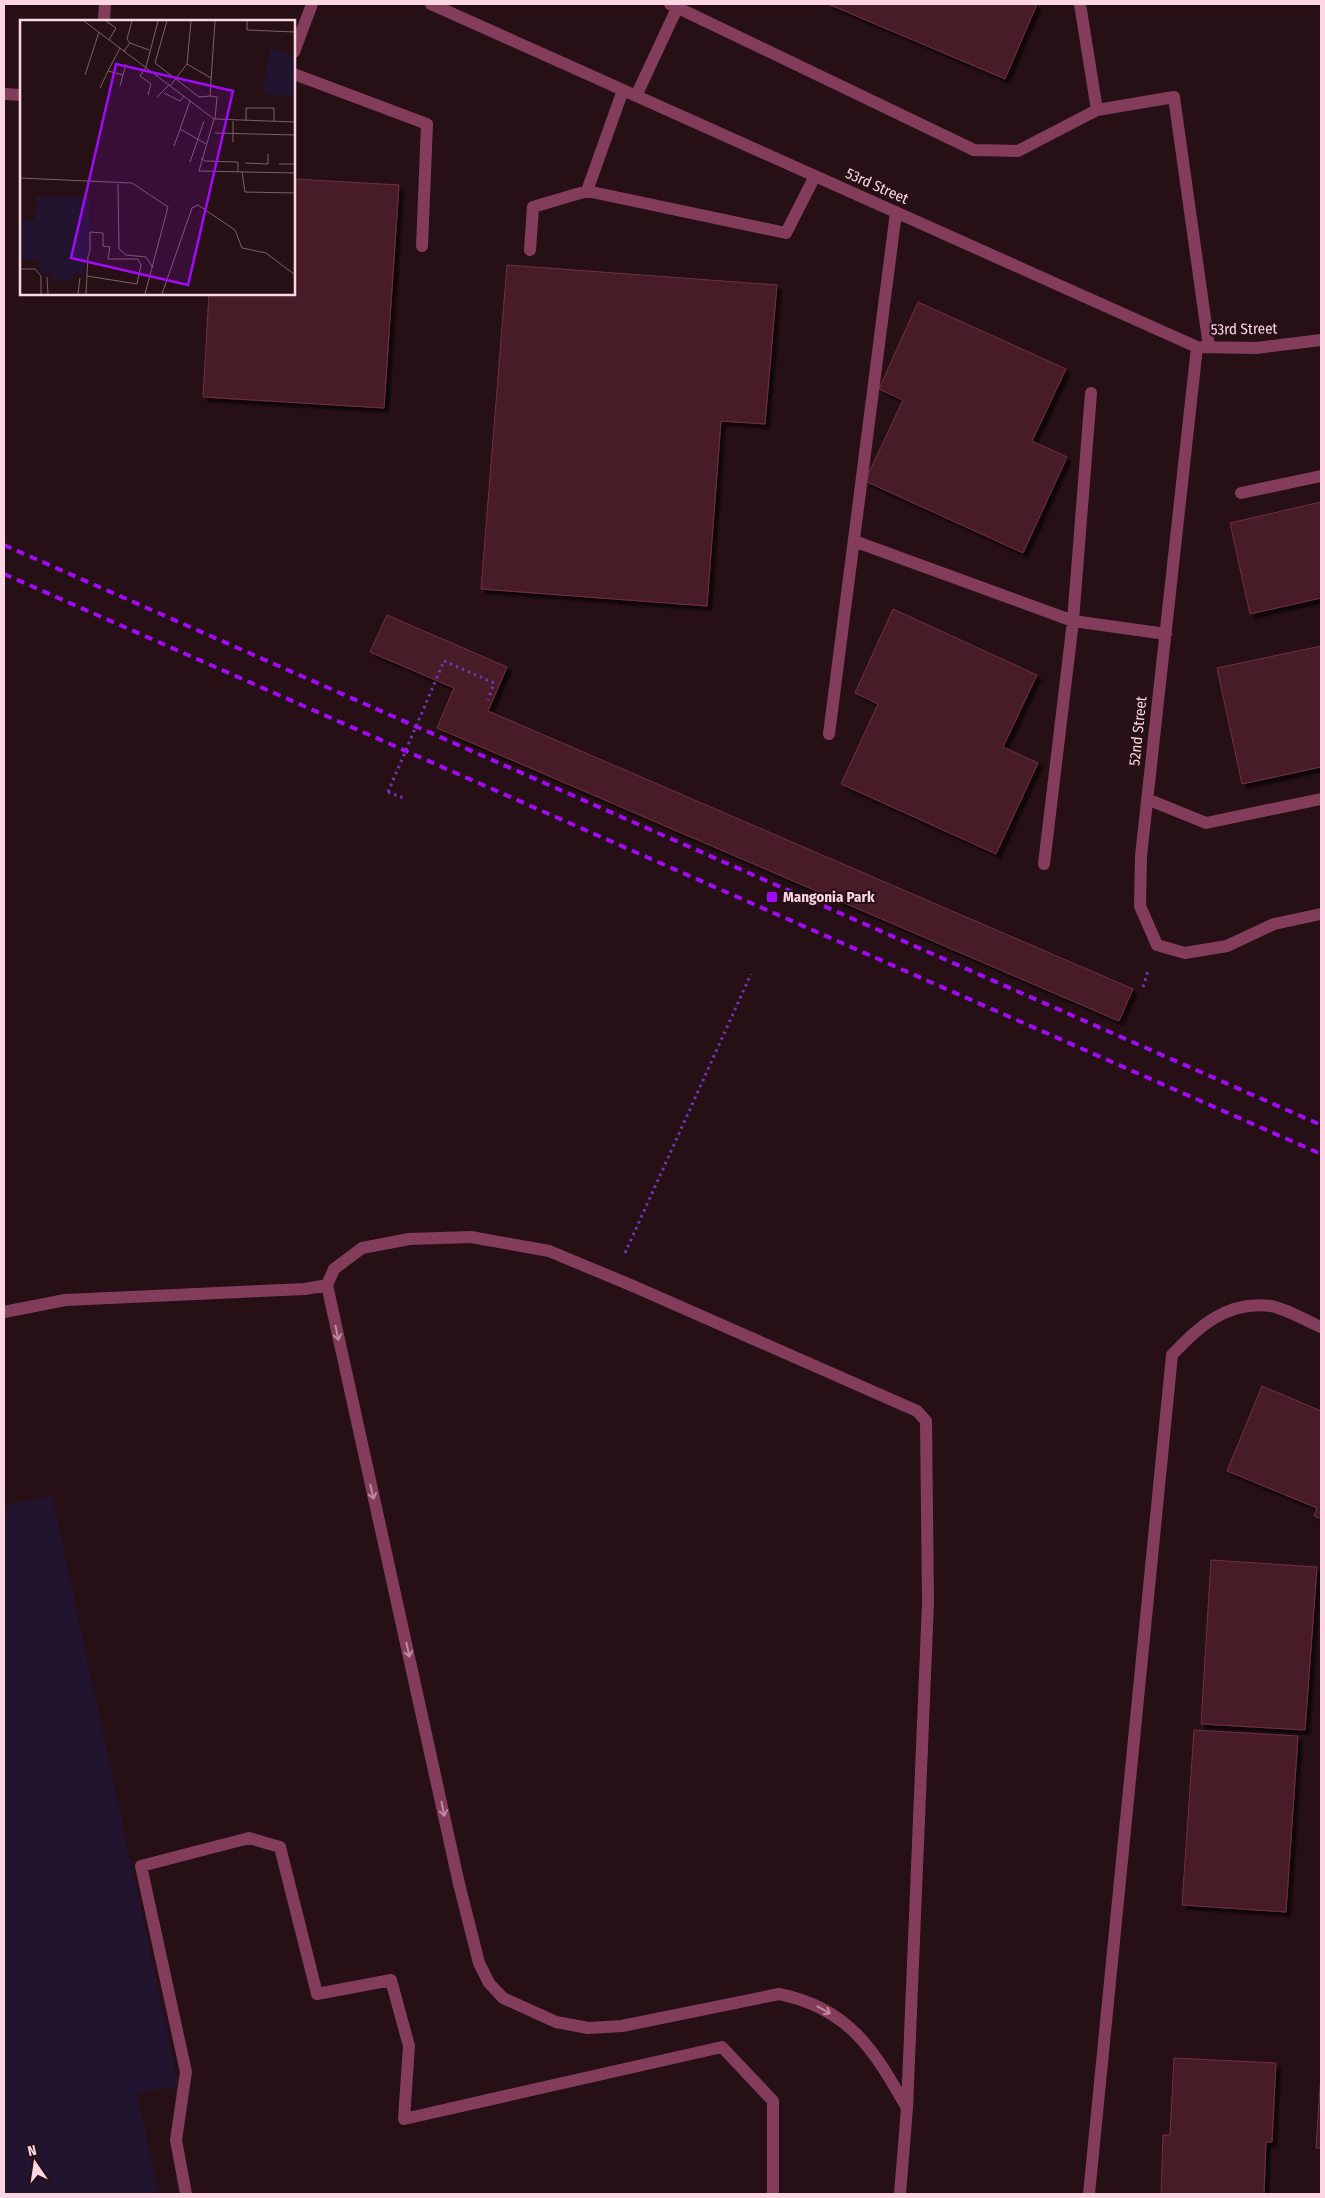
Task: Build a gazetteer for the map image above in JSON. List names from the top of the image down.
{
  "streets": {
    "street": ["53rd Street", "52nd Street"]
  },
  "crossings": [
    ["53rd Street", "52nd Street"]
  ],
  "places": {
    "transit": ["Mangonia Park"]
  },
  "north": "top"
}
